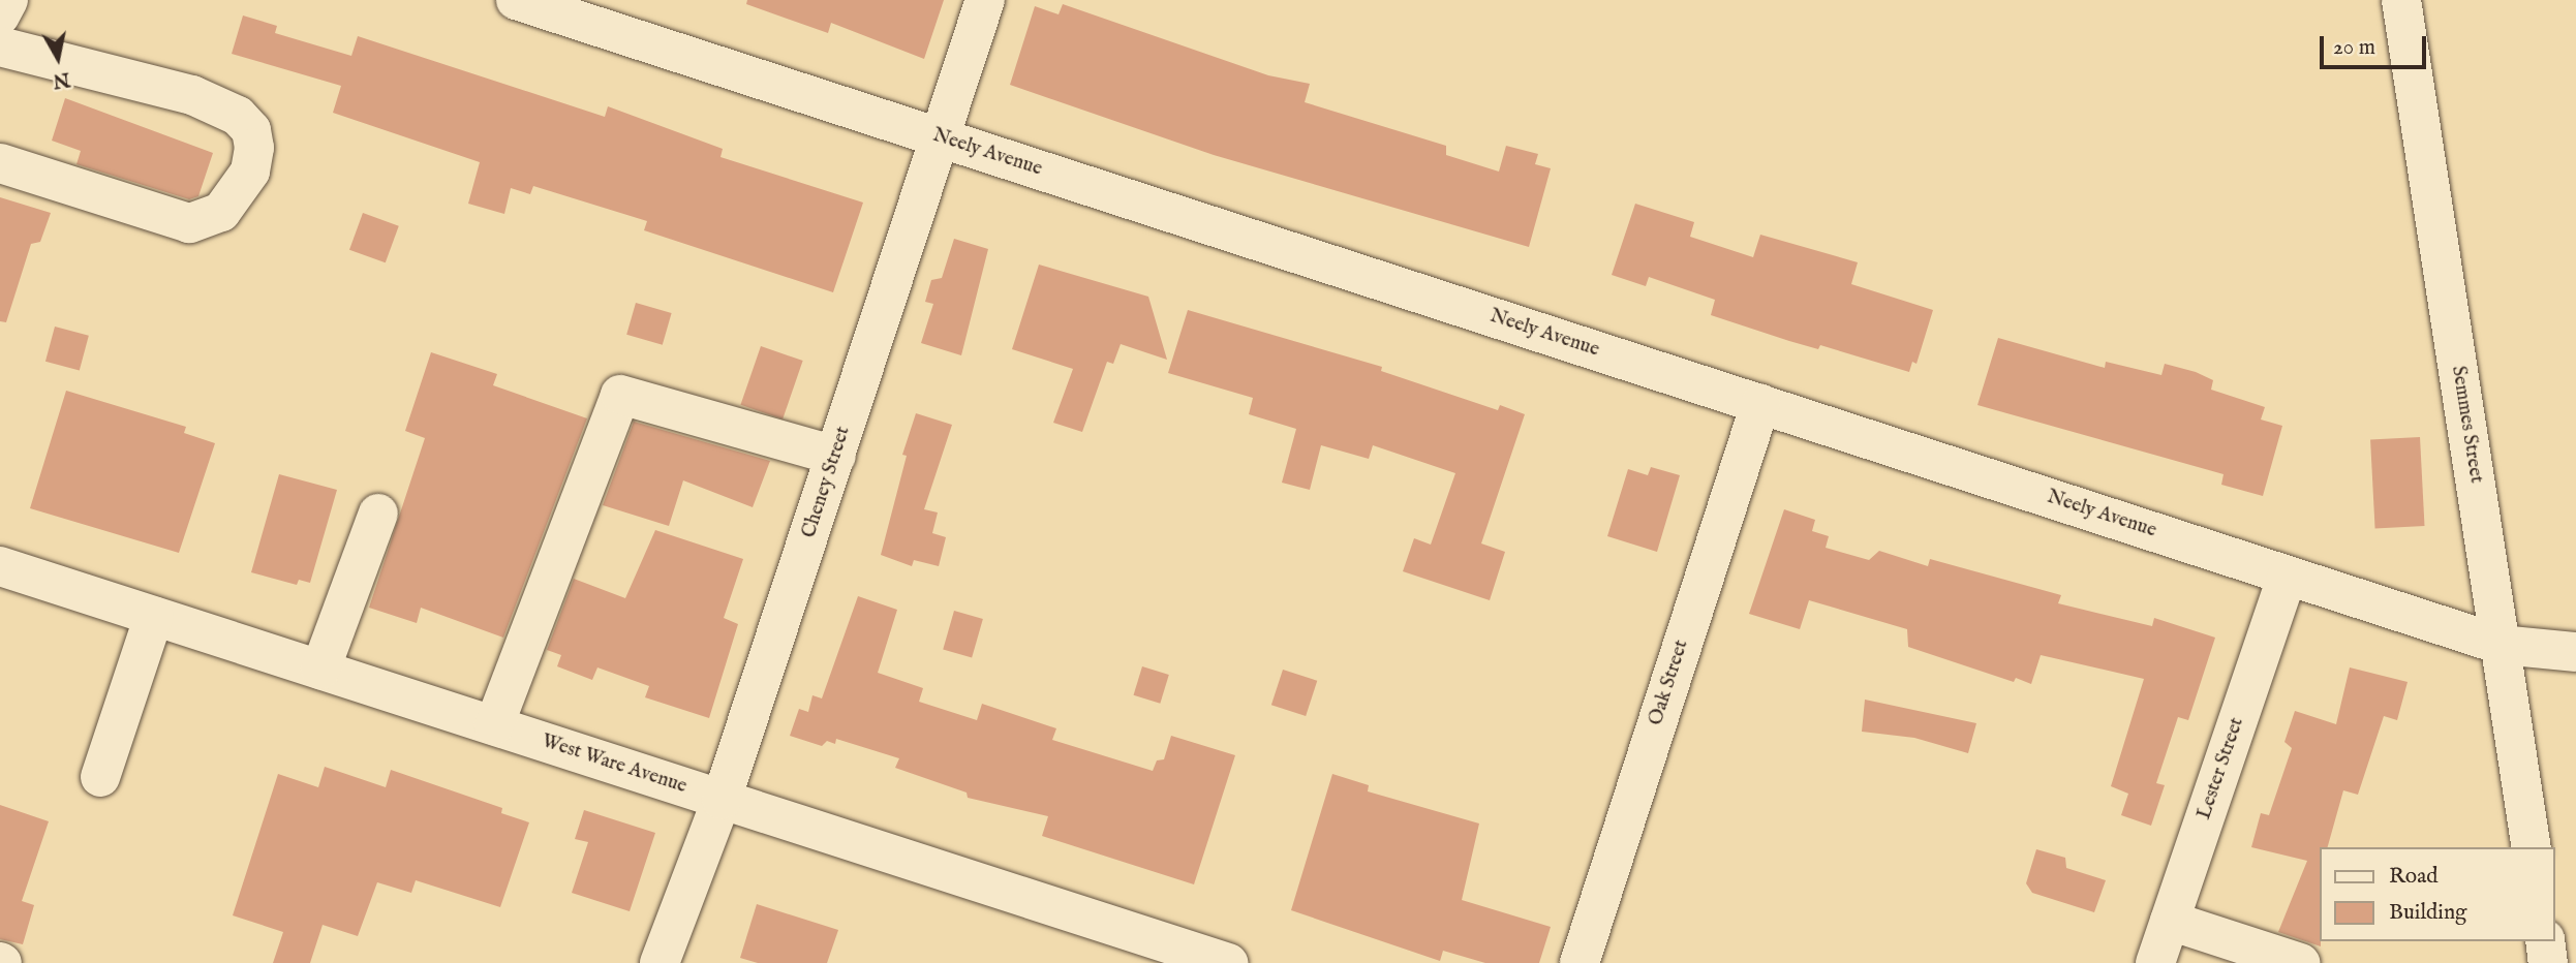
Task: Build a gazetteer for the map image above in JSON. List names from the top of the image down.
{
  "streets": {
    "street": [
      "Neely Avenue",
      "Semmes Street",
      "Cheney Street",
      "Oak Street",
      "West Ware Avenue",
      "Lester Street"
    ]
  },
  "crossings": [
    ["Neely Avenue", "Semmes Street"],
    ["Neely Avenue", "Cheney Street"],
    ["Neely Avenue", "Oak Street"],
    ["Neely Avenue", "Lester Street"],
    ["Cheney Street", "West Ware Avenue"]
  ],
  "legend": ["Road", "Building"],
  "scale_bar": "20 m",
  "north": "bottom"
}
